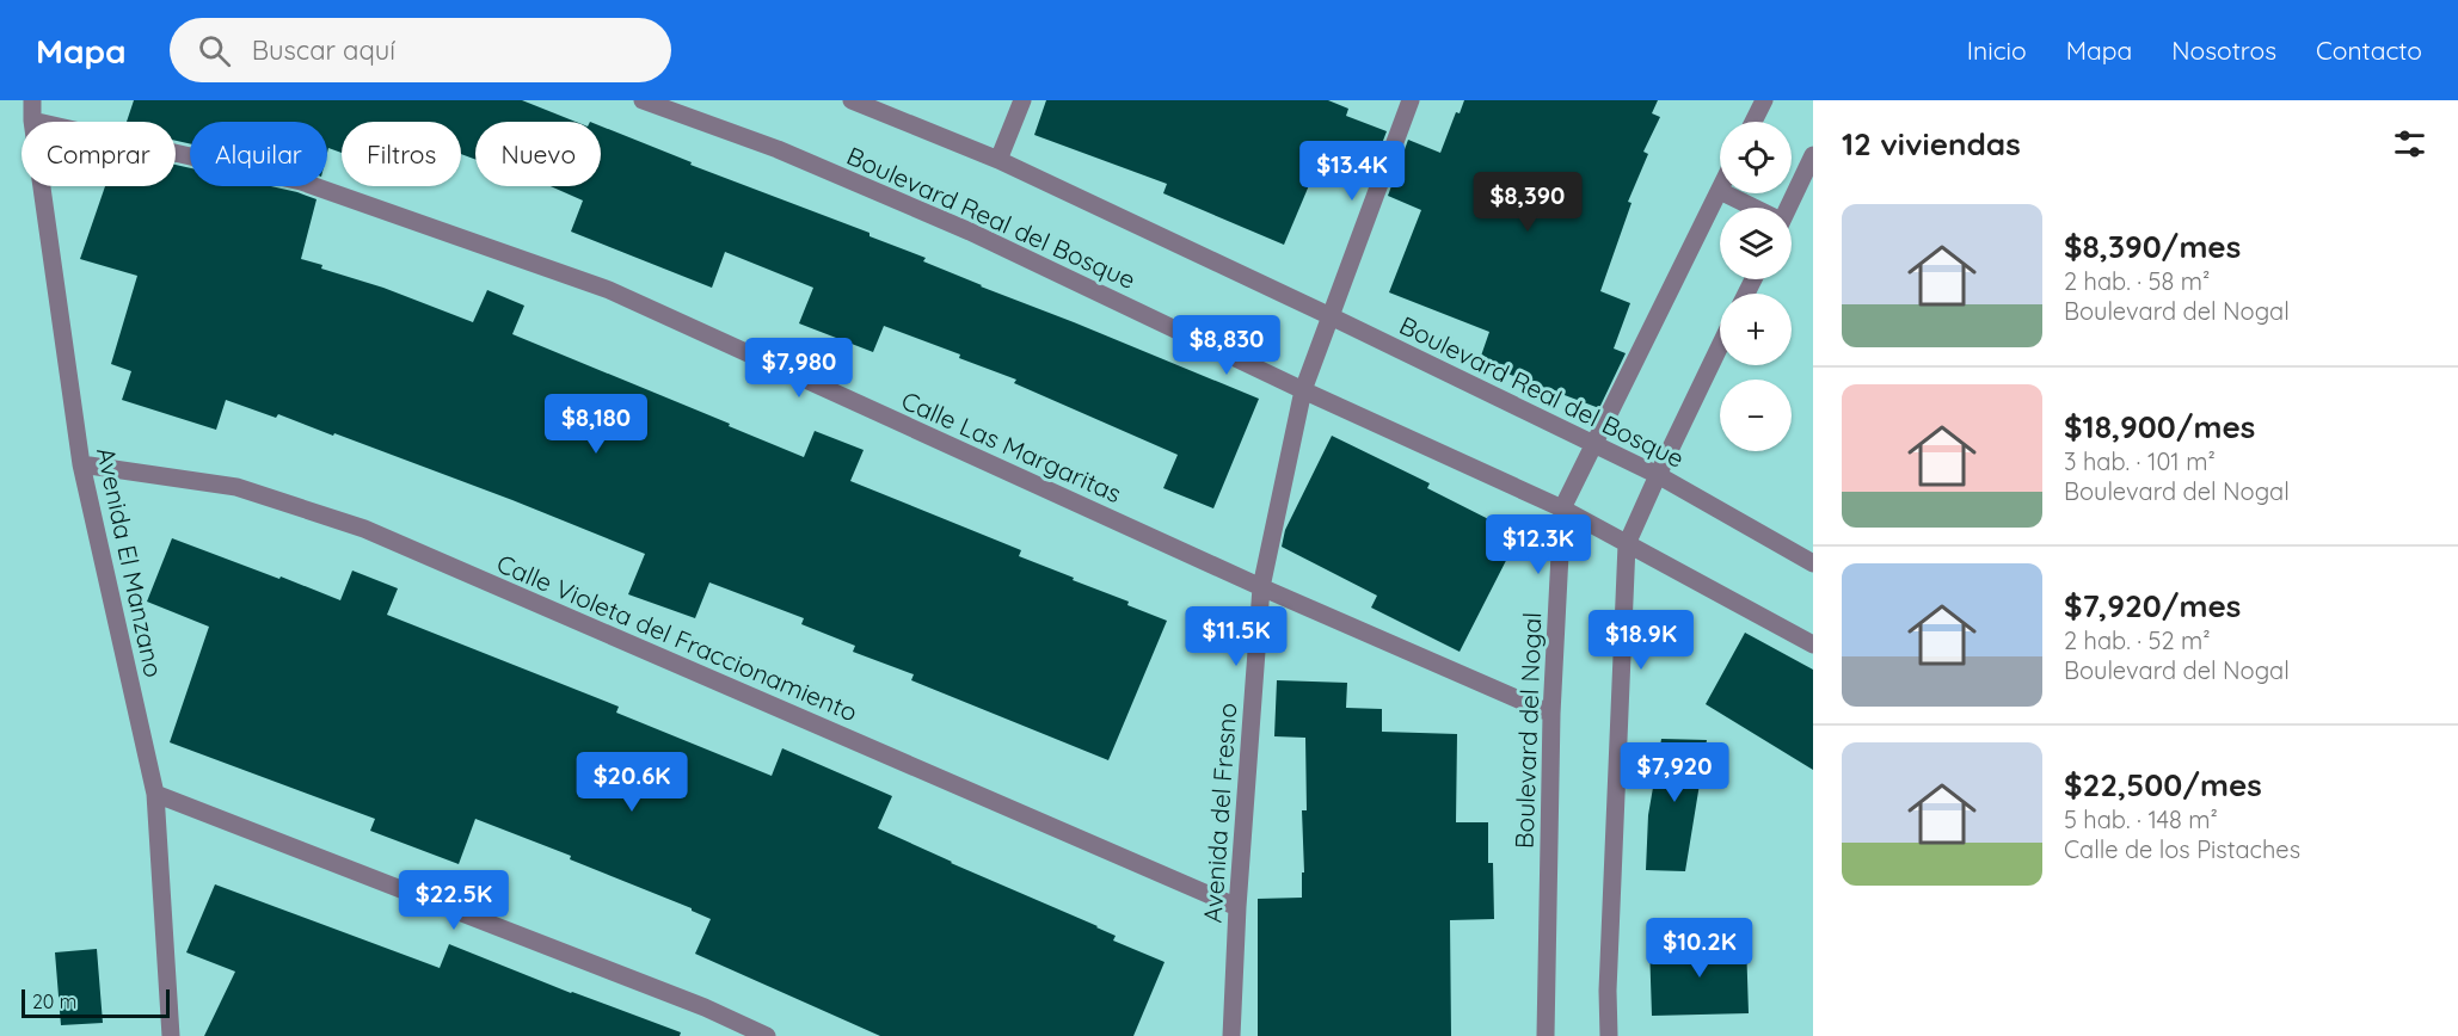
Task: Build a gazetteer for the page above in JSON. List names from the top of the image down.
{
  "streets": {
    "street": [
      "Boulevard Real del Bosque",
      "Calle Las Margaritas",
      "Avenida El Manzano",
      "Calle Violeta del Fraccionamiento",
      "Boulevard del Nogal",
      "Avenida del Fresno"
    ]
  },
  "crossings": [
    ["Boulevard Real del Bosque", "Boulevard del Nogal"],
    ["Boulevard Real del Bosque", "Avenida del Fresno"],
    ["Calle Las Margaritas", "Avenida El Manzano"],
    ["Calle Las Margaritas", "Boulevard del Nogal"],
    ["Calle Las Margaritas", "Avenida del Fresno"],
    ["Avenida El Manzano", "Calle Violeta del Fraccionamiento"],
    ["Calle Violeta del Fraccionamiento", "Avenida del Fresno"]
  ],
  "scale_bar": "20 m",
  "page": {
    "header": "Mapa",
    "search": "Buscar aquí",
    "nav": [
      "Inicio",
      "Mapa",
      "Nosotros",
      "Contacto"
    ],
    "heading": "12 viviendas",
    "map_buttons": ["+", "−"],
    "chip": [
      "Comprar",
      "Alquilar",
      "Filtros",
      "Nuevo"
    ],
    "price": [
      "$13.4K",
      "$8,390",
      "$8,830",
      "$7,980",
      "$8,180",
      "$12.3K",
      "$11.5K",
      "$18.9K",
      "$7,920",
      "$20.6K",
      "$22.5K",
      "$10.2K"
    ],
    "list": [
      {
        "name": "$8,390/mes",
        "note": "2 hab. · 58 m² · Boulevard del Nogal"
      },
      {
        "name": "$18,900/mes",
        "note": "3 hab. · 101 m² · Boulevard del Nogal"
      },
      {
        "name": "$7,920/mes",
        "note": "2 hab. · 52 m² · Boulevard del Nogal"
      },
      {
        "name": "$22,500/mes",
        "note": "5 hab. · 148 m² · Calle de los Pistaches"
      }
    ],
    "scale": "20 m"
  }
}
